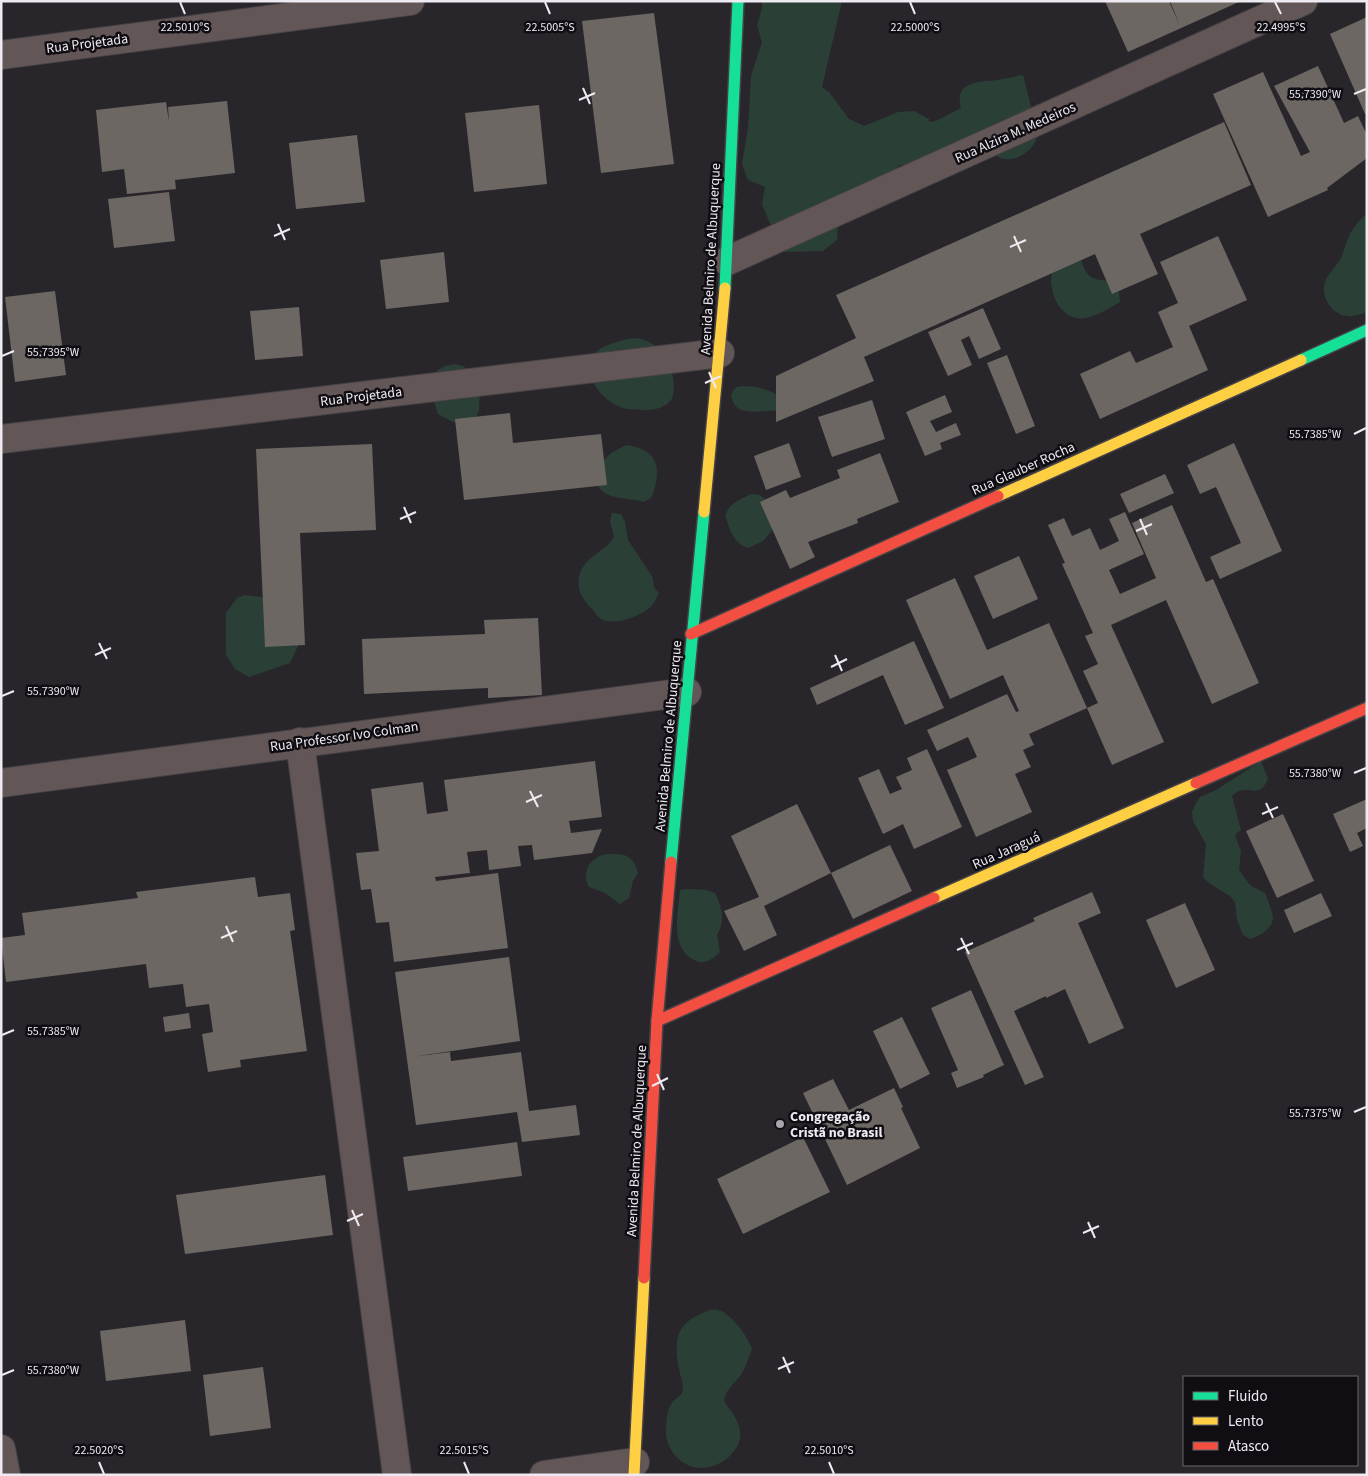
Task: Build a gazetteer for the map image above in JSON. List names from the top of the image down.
{
  "streets": {
    "street": [
      "Rua Projetada",
      "Rua Alzira M. Medeiros",
      "Avenida Belmiro de Albuquerque",
      "Rua Glauber Rocha",
      "Rua Professor Ivo Colman",
      "Rua Jaraguá"
    ]
  },
  "crossings": [
    ["Rua Projetada", "Avenida Belmiro de Albuquerque"],
    ["Rua Alzira M. Medeiros", "Avenida Belmiro de Albuquerque"],
    ["Avenida Belmiro de Albuquerque", "Rua Glauber Rocha"],
    ["Avenida Belmiro de Albuquerque", "Rua Professor Ivo Colman"],
    ["Avenida Belmiro de Albuquerque", "Rua Jaraguá"]
  ],
  "places": ["Congregação Cristã no Brasil"],
  "legend": ["Fluido", "Lento", "Atasco"],
  "coordinates": [
    "22.5010°S",
    "22.5005°S",
    "22.5000°S",
    "22.4995°S",
    "55.7390°W",
    "55.7395°W",
    "55.7385°W",
    "55.7380°W",
    "55.7375°W",
    "22.5020°S",
    "22.5015°S"
  ]
}
